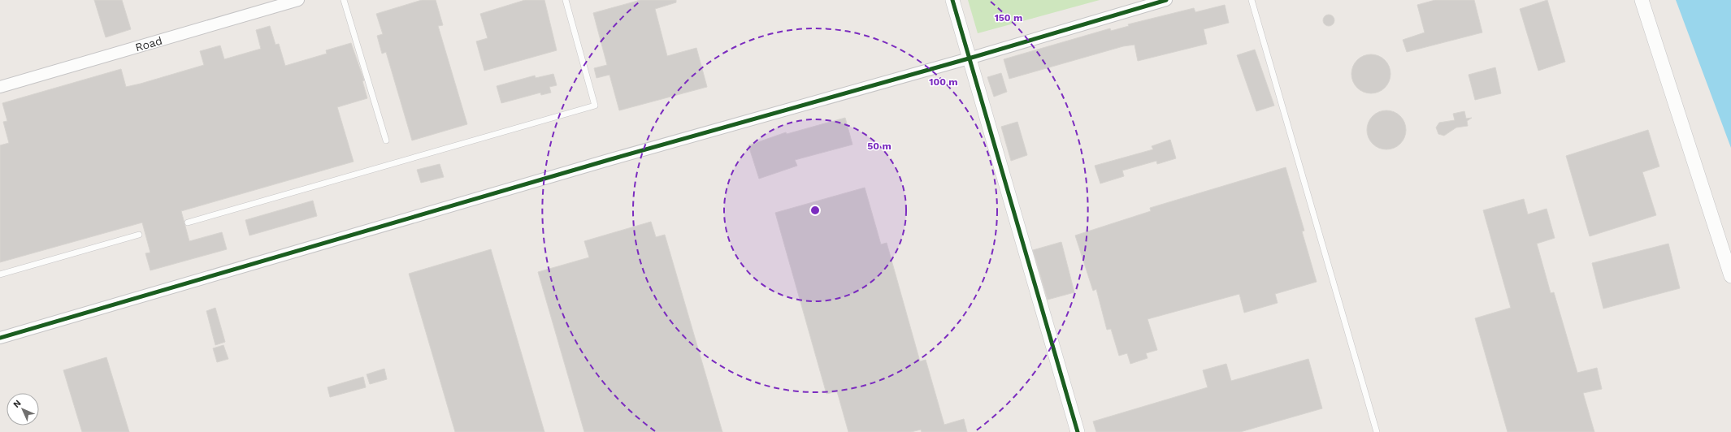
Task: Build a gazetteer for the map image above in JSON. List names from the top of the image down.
{
  "streets": {
    "street": ["Road"]
  },
  "north": "top left",
  "rings": ["150 m", "100 m", "50 m"]
}
